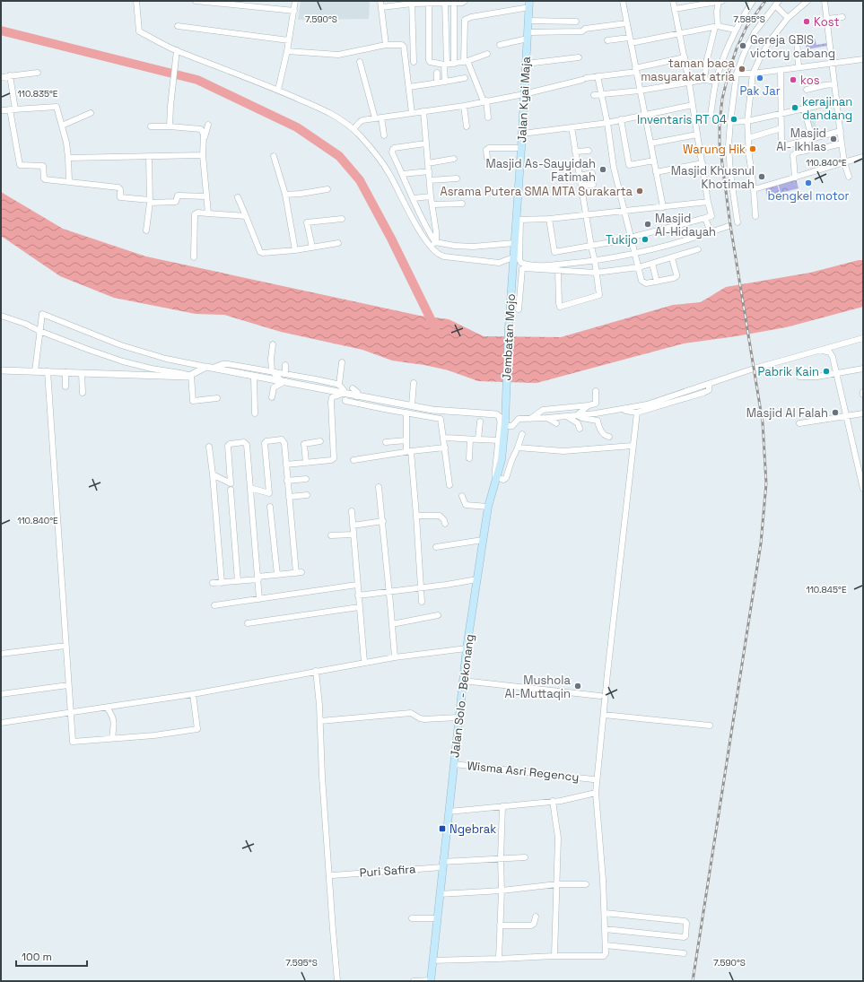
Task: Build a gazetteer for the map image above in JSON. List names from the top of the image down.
{
  "streets": {
    "main road": ["Jalan Kyai Maja", "Jembatan Mojo", "Jalan Solo - Bekonang"],
    "street": ["Wisma Asri Regency", "Puri Safira"]
  },
  "crossings": [
    ["Jalan Kyai Maja", "Jembatan Mojo"],
    ["Jembatan Mojo", "Jalan Solo - Bekonang"],
    ["Jalan Solo - Bekonang", "Wisma Asri Regency"],
    ["Jalan Solo - Bekonang", "Puri Safira"]
  ],
  "places": {
    "other": [
      "Kost",
      "Gereja GBIS victory cabang",
      "taman baca masyarakat atria",
      "Pak Jar",
      "kos",
      "kerajinan dandang",
      "Inventaris RT 04",
      "Masjid Al- Ikhlas",
      "Warung Hik",
      "Masjid As-Sayyidah Fatimah",
      "Masjid Khusnul Khotimah",
      "bengkel motor",
      "Asrama Putera SMA MTA Surakarta",
      "Masjid Al-Hidayah",
      "Tukijo",
      "Pabrik Kain",
      "Masjid Al Falah",
      "Mushola Al-Muttaqin"
    ],
    "transit": ["Ngebrak"]
  },
  "scale_bar": "100 m",
  "coordinates": [
    "7.590°S",
    "7.585°S",
    "110.835°E",
    "110.840°E",
    "110.845°E",
    "7.595°S"
  ]
}
